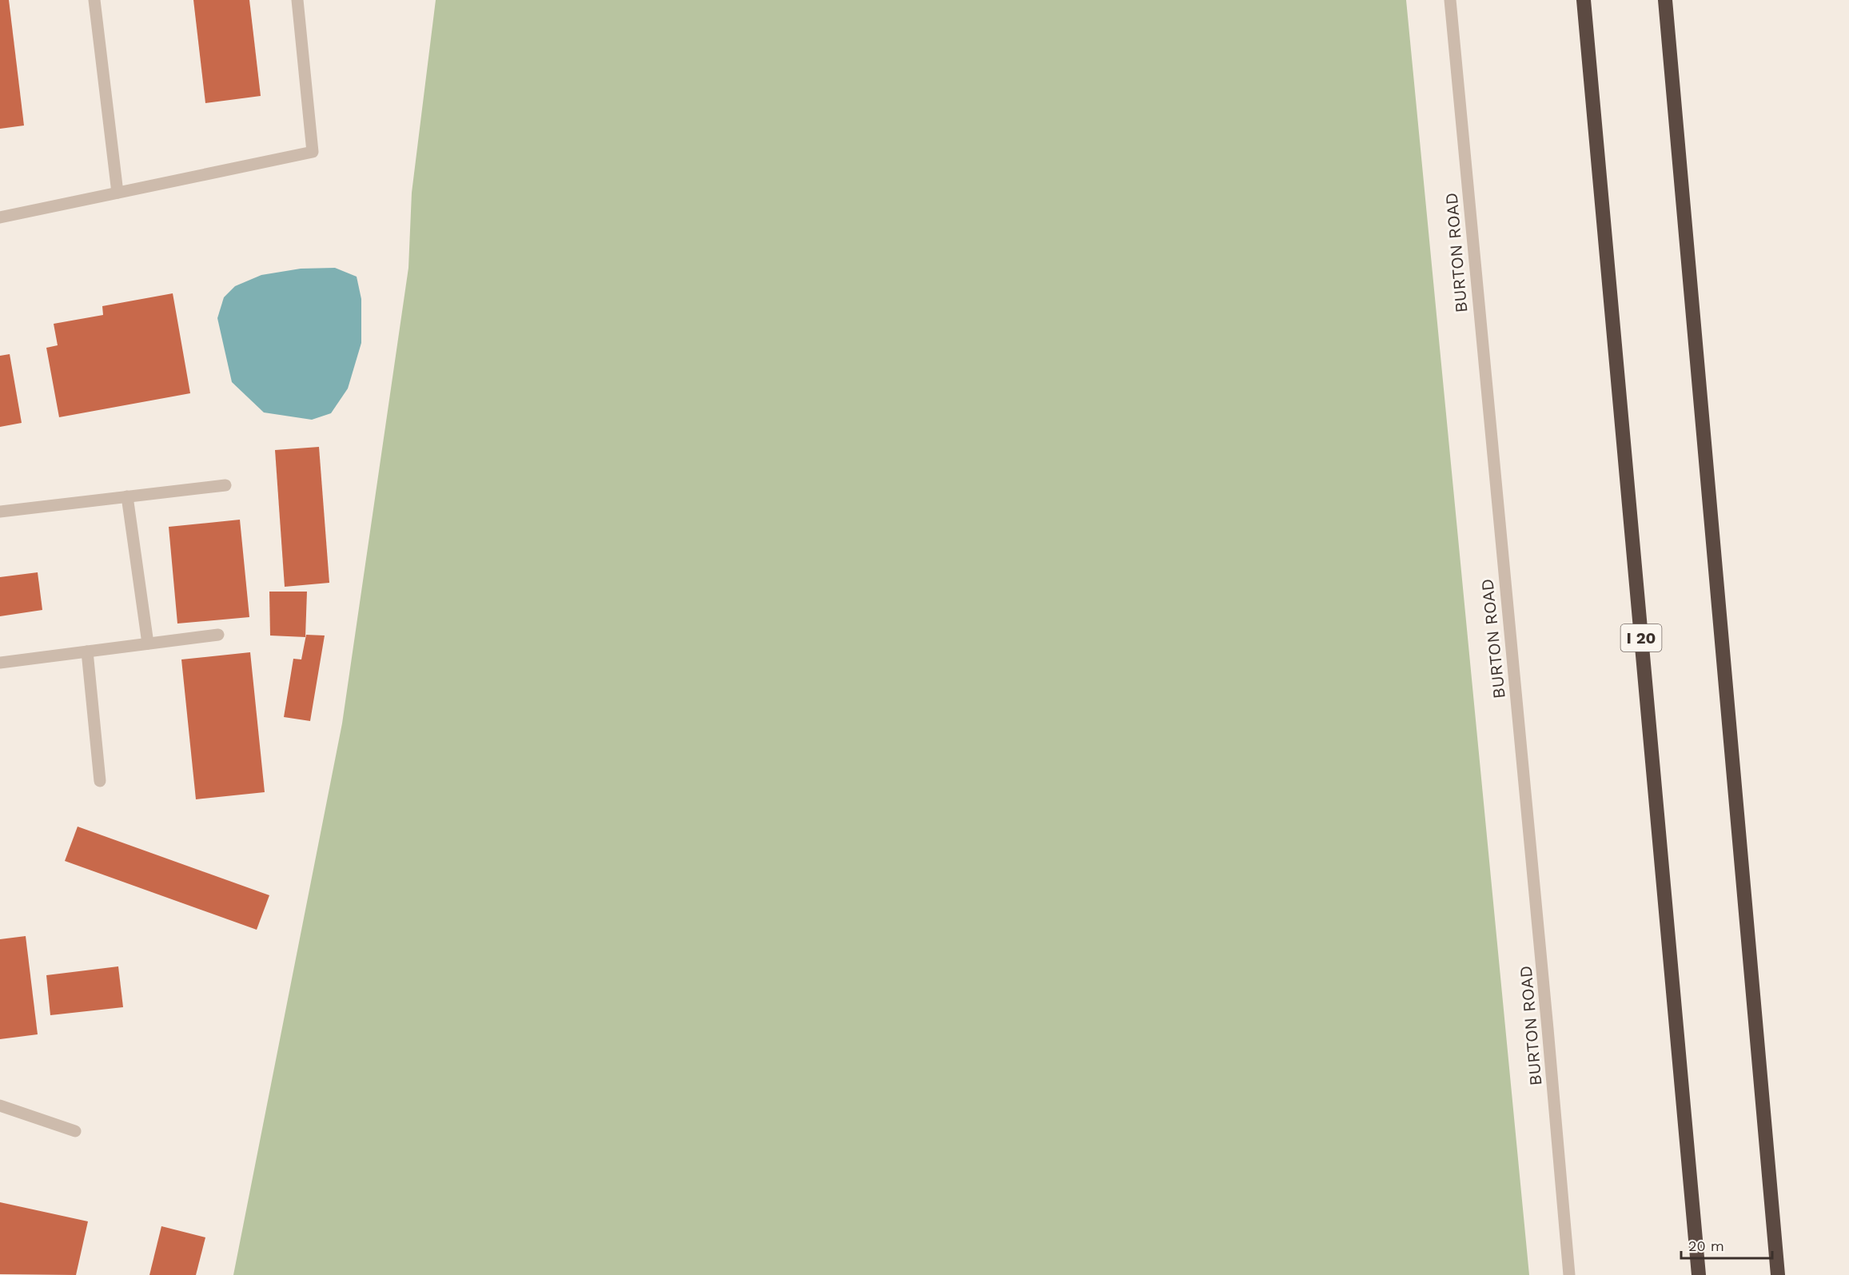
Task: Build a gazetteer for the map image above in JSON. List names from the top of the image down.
{
  "streets": {
    "highway": ["I 20"],
    "street": ["BURTON ROAD"]
  },
  "scale_bar": "20 m"
}
